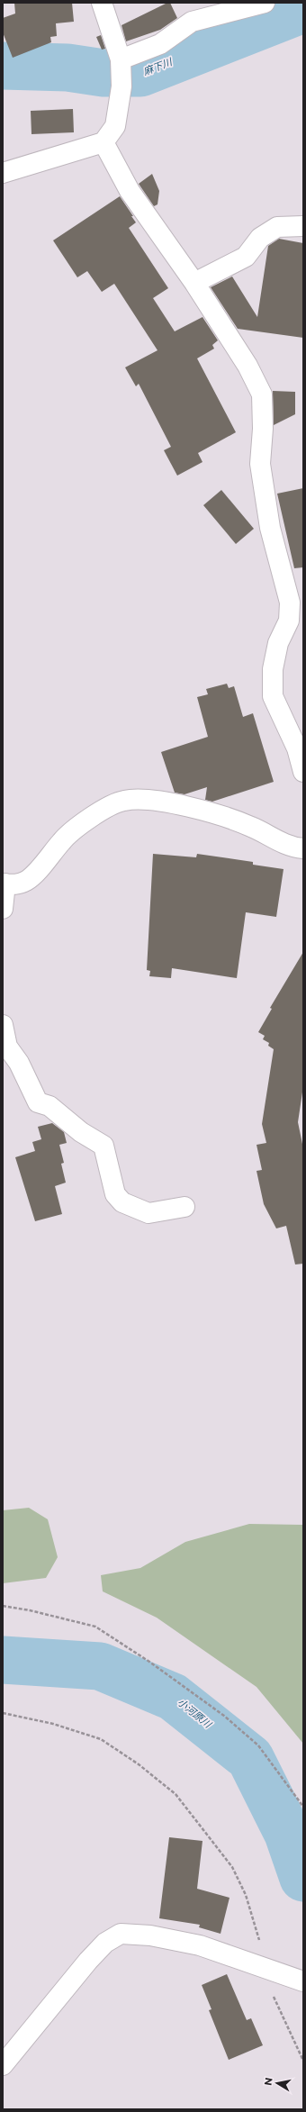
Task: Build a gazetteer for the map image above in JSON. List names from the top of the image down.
{
  "water": ["麻下川", "小河原川"],
  "north": "left"
}
